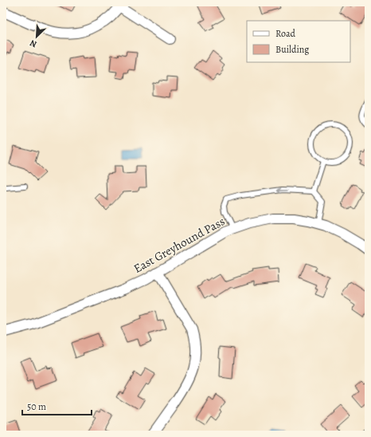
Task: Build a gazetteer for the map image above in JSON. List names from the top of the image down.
{
  "streets": {
    "street": ["East Greyhound Pass"]
  },
  "legend": ["Road", "Building"],
  "scale_bar": "50 m",
  "north": "bottom left"
}
